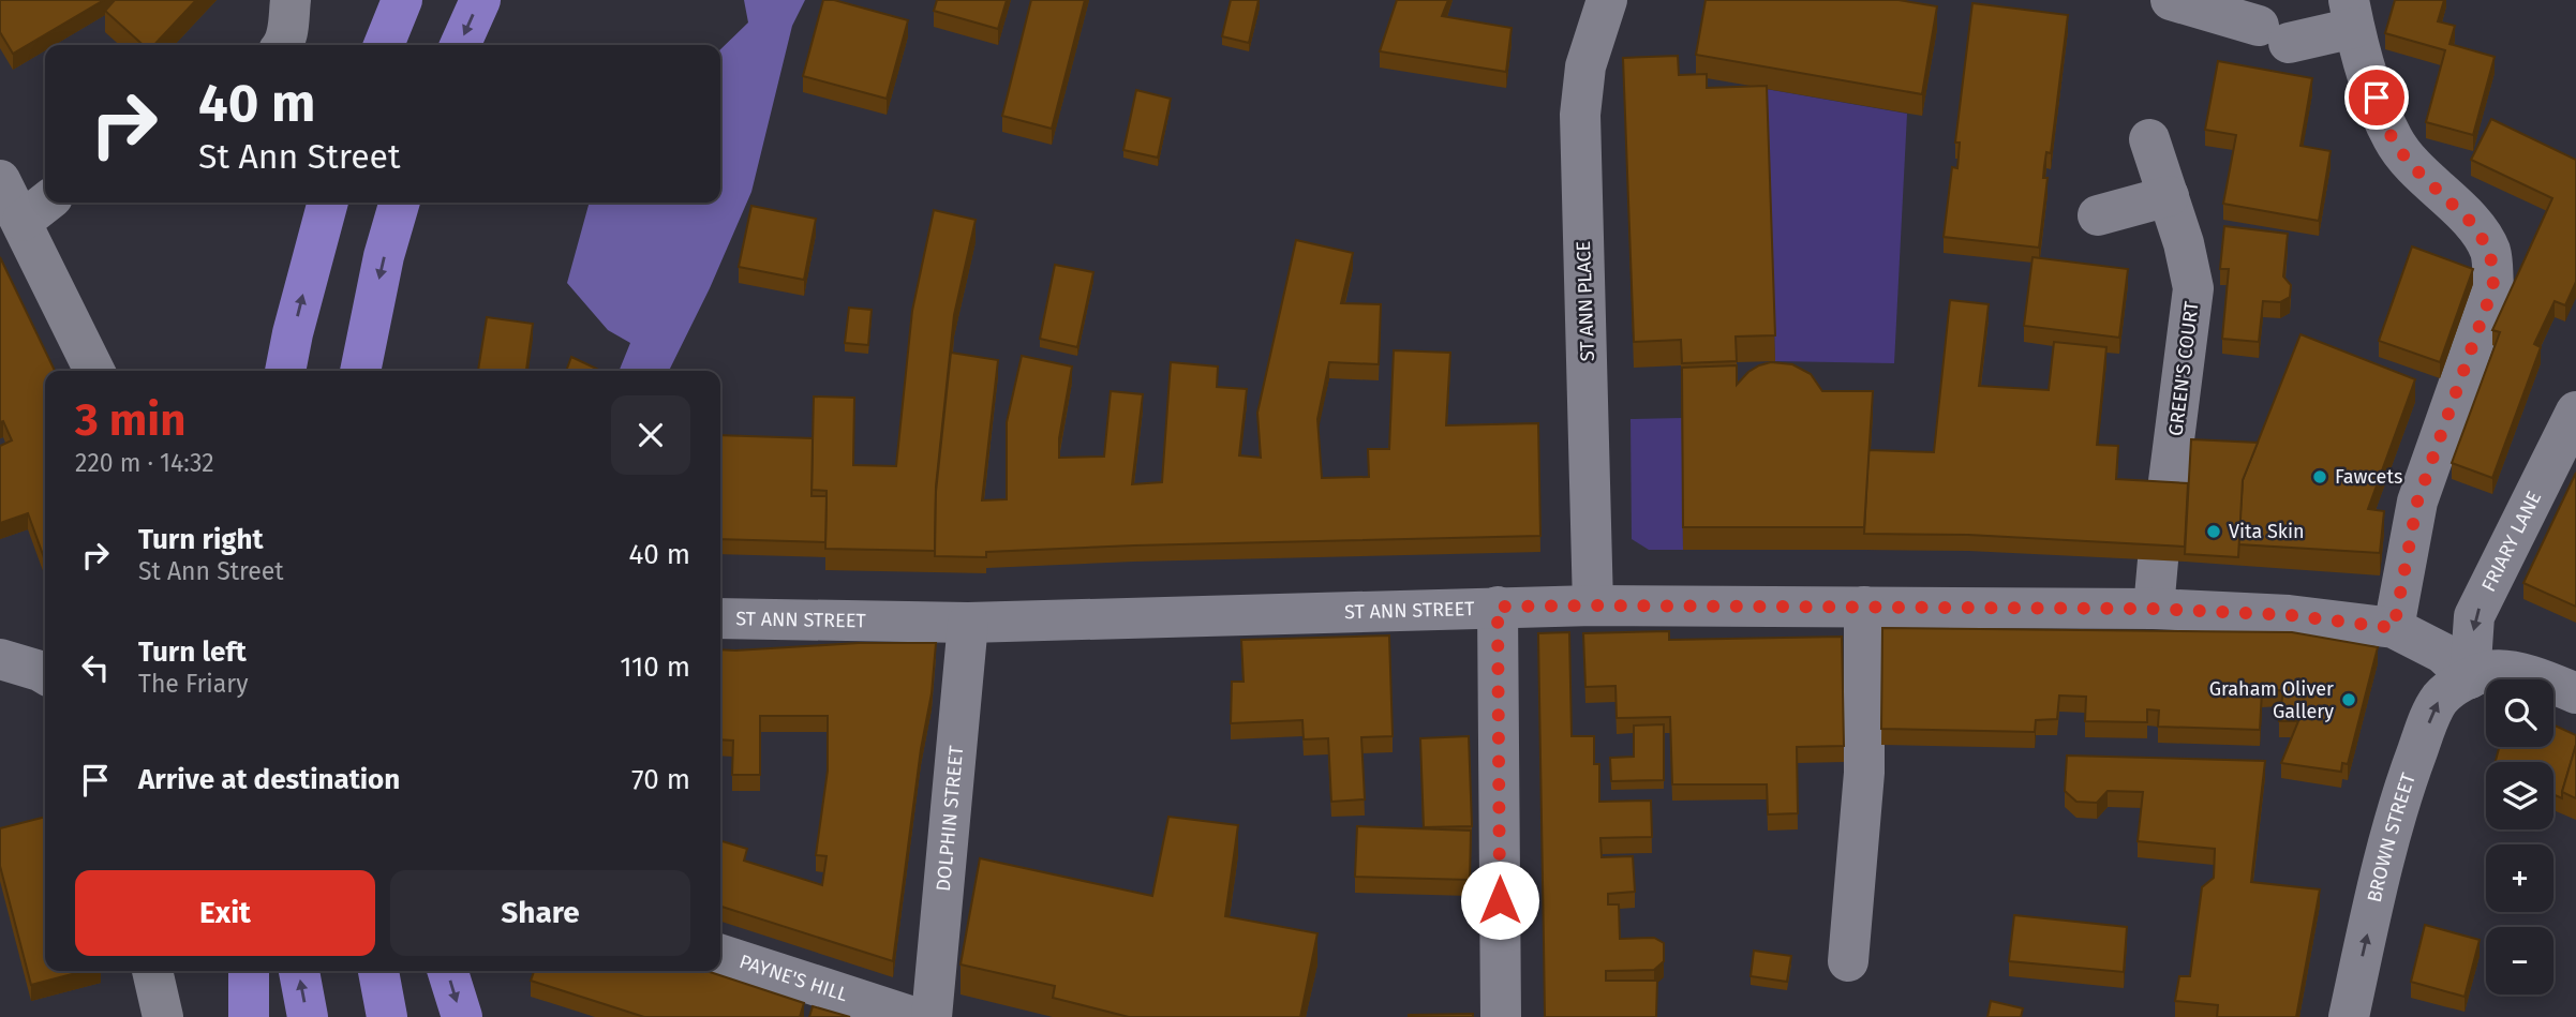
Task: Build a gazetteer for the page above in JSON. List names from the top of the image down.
{
  "streets": {
    "street": [
      "ST ANN PLACE",
      "GREEN'S COURT",
      "FRIARY LANE",
      "ST ANN STREET",
      "DOLPHIN STREET",
      "BROWN STREET",
      "PAYNE'S HILL"
    ]
  },
  "crossings": [
    ["ST ANN PLACE", "ST ANN STREET"],
    ["FRIARY LANE", "ST ANN STREET"],
    ["FRIARY LANE", "BROWN STREET"],
    ["ST ANN STREET", "DOLPHIN STREET"],
    ["ST ANN STREET", "BROWN STREET"]
  ],
  "one_way": ["FRIARY LANE", "BROWN STREET"],
  "places": ["Fawcets", "Vita Skin", "Graham Oliver Gallery"],
  "page": {
    "turn": ["40 m", "St Ann Street"],
    "heading": ["3 min", "220 m · 14:32"],
    "list": [
      {
        "name": "Turn right",
        "note": "St Ann Street",
        "value": "40 m"
      },
      {
        "name": "Turn left",
        "note": "The Friary",
        "value": "110 m"
      },
      {
        "name": "Arrive at destination",
        "value": "70 m"
      }
    ],
    "map_buttons": ["+", "−"],
    "buttons": ["Exit", "Share"]
  }
}
